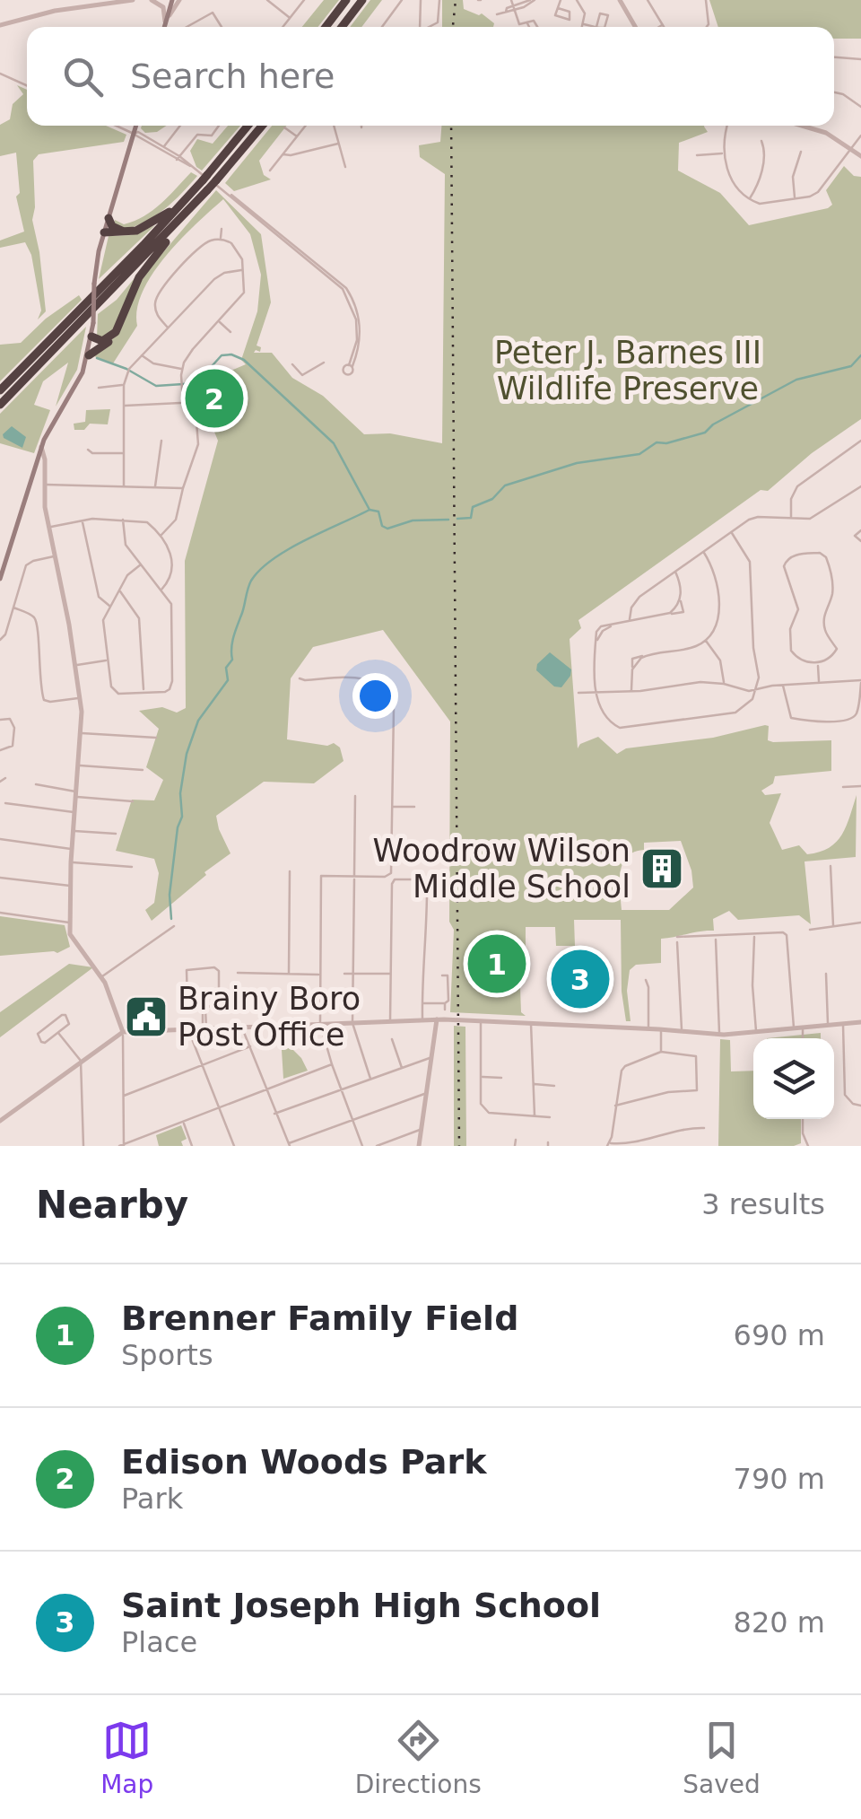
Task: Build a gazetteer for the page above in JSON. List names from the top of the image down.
{
  "parks": ["Peter J. Barnes III Wildlife Preserve"],
  "places": {
    "building": ["Woodrow Wilson Middle School"],
    "public building": ["Brainy Boro Post Office"]
  },
  "page": {
    "search": "Search here",
    "pins": ["2", "1", "3"],
    "heading": ["Nearby", "3 results"],
    "list": [
      {
        "mark": "1",
        "name": "Brenner Family Field",
        "note": "Sports",
        "value": "690 m"
      },
      {
        "mark": "2",
        "name": "Edison Woods Park",
        "note": "Park",
        "value": "790 m"
      },
      {
        "mark": "3",
        "name": "Saint Joseph High School",
        "note": "Place",
        "value": "820 m"
      }
    ],
    "nav": ["Map", "Directions", "Saved"]
  }
}
